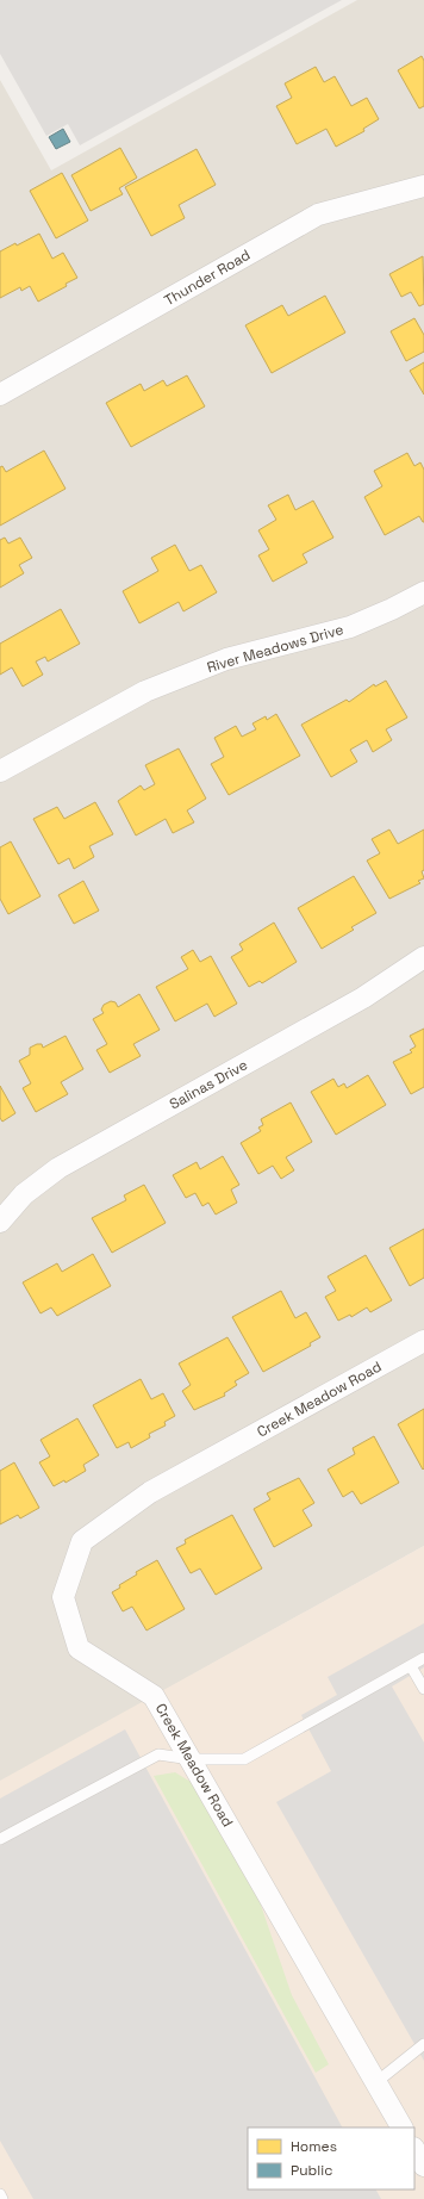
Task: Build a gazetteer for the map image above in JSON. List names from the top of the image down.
{
  "streets": {
    "street": [
      "Thunder Road",
      "River Meadows Drive",
      "Salinas Drive",
      "Creek Meadow Road"
    ]
  },
  "legend": ["Homes", "Public"]
}
